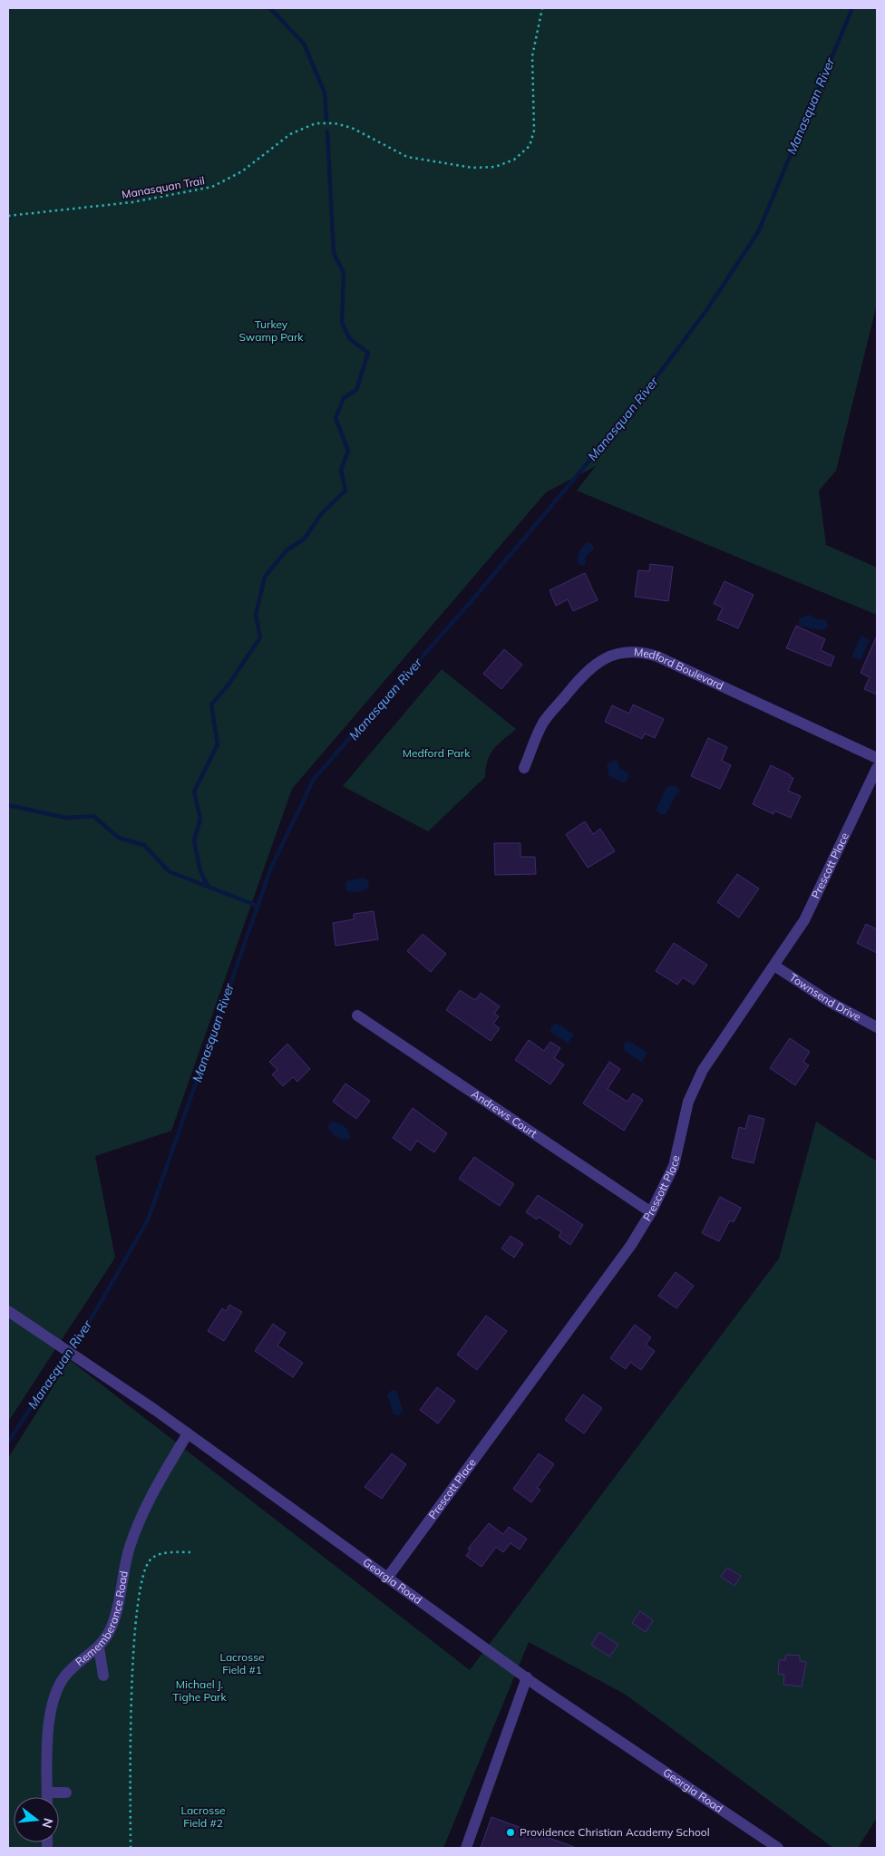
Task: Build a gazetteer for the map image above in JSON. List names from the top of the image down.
{
  "streets": {
    "street": [
      "Medford Boulevard",
      "Prescott Place",
      "Townsend Drive",
      "Andrews Court",
      "Georgia Road",
      "Rememberance Road"
    ],
    "path": ["Manasquan Trail"]
  },
  "crossings": [
    ["Prescott Place", "Townsend Drive"],
    ["Prescott Place", "Andrews Court"],
    ["Prescott Place", "Georgia Road"],
    ["Georgia Road", "Rememberance Road"]
  ],
  "water": ["Manasquan River"],
  "parks": [
    "Turkey Swamp Park",
    "Medford Park",
    "Lacrosse Field #1",
    "Michael J. Tighe Park",
    "Lacrosse Field #2"
  ],
  "places": ["Providence Christian Academy School"],
  "north": "right"
}
